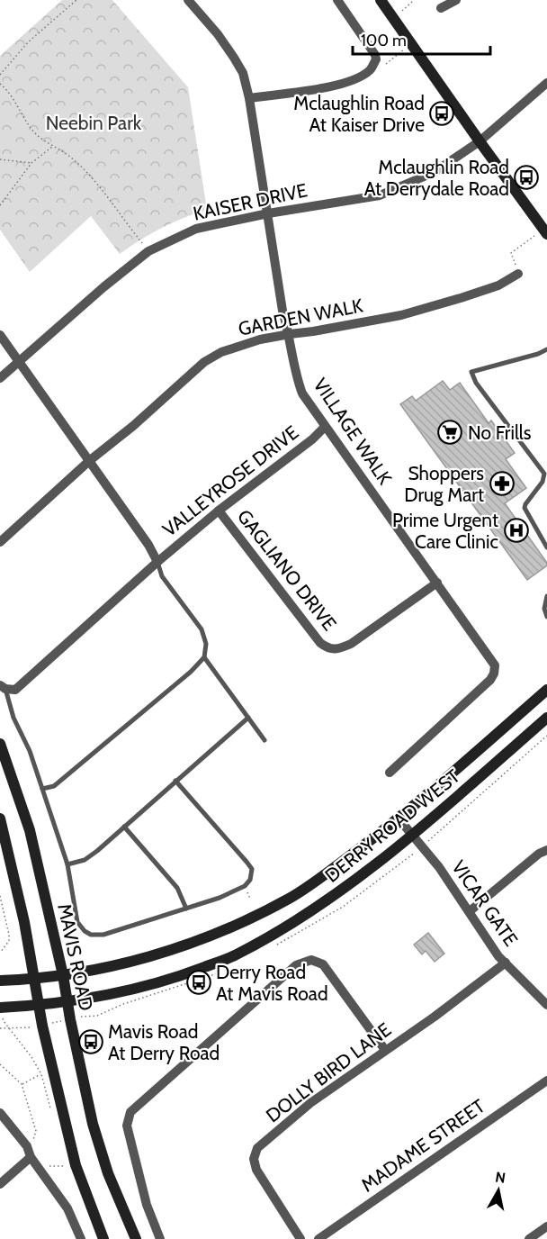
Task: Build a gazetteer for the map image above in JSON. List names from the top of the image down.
{
  "streets": {
    "main road": ["DERRY ROAD WEST", "MAVIS ROAD"],
    "street": [
      "KAISER DRIVE",
      "GARDEN WALK",
      "VILLAGE WALK",
      "VALLEYROSE DRIVE",
      "GAGLIANO DRIVE",
      "VICAR GATE",
      "DOLLY BIRD LANE",
      "MADAME STREET"
    ]
  },
  "crossings": [
    ["KAISER DRIVE", "VILLAGE WALK"],
    ["GARDEN WALK", "VILLAGE WALK"],
    ["VILLAGE WALK", "VALLEYROSE DRIVE"],
    ["VILLAGE WALK", "GAGLIANO DRIVE"],
    ["VALLEYROSE DRIVE", "GAGLIANO DRIVE"],
    ["DERRY ROAD WEST", "VICAR GATE"],
    ["DERRY ROAD WEST", "MAVIS ROAD"],
    ["VICAR GATE", "DOLLY BIRD LANE"]
  ],
  "parks": ["Neebin Park"],
  "places": {
    "bus stop": [
      "Mclaughlin Road At Kaiser Drive",
      "Mclaughlin Road At Derrydale Road",
      "Derry Road At Mavis Road",
      "Mavis Road At Derry Road"
    ],
    "supermarket": ["No Frills"],
    "pharmacy": ["Shoppers Drug Mart"],
    "hospital": ["Prime Urgent Care Clinic"]
  },
  "scale_bar": "100 m",
  "north": "top"
}
